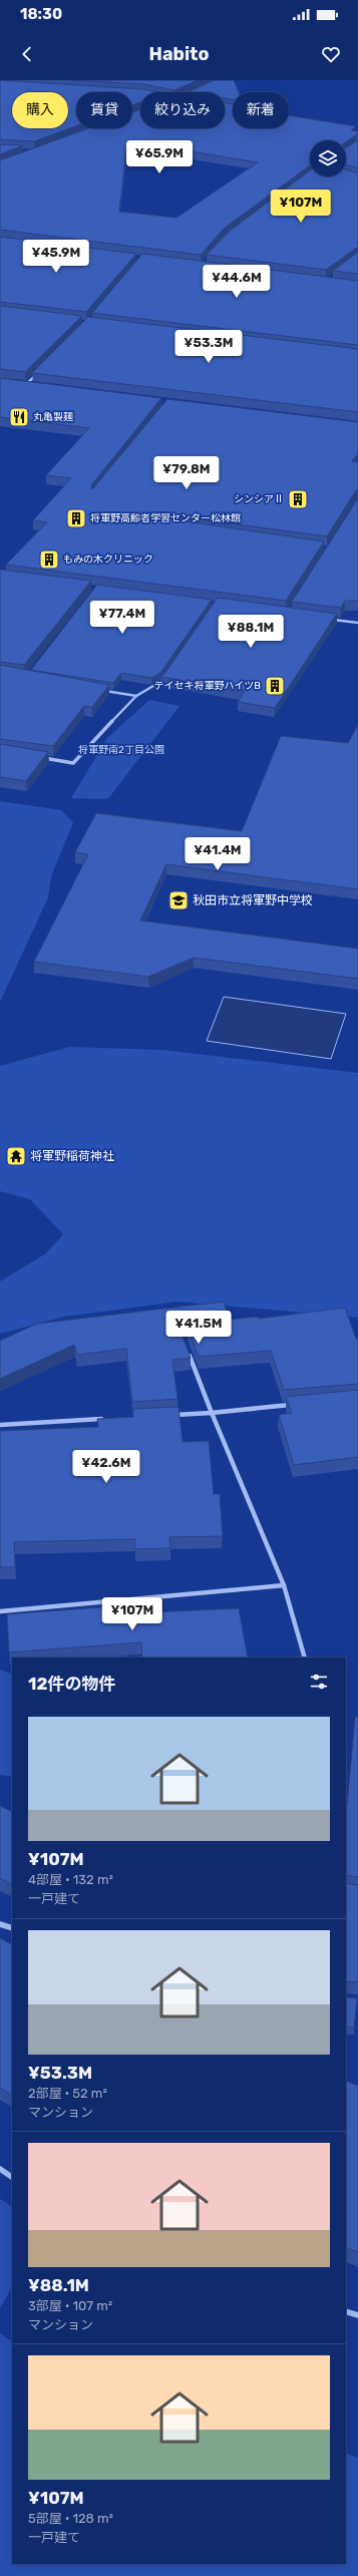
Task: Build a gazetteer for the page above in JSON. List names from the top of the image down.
{
  "parks": ["将軍野南2丁目公園"],
  "places": {
    "restaurant": ["丸亀製麺"],
    "building": [
      "シンシアⅡ",
      "将軍野高齢者学習センター松林館",
      "もみの木クリニック",
      "テイセキ将軍野ハイツB"
    ],
    "school or university": ["秋田市立将軍野中学校"],
    "temple": ["将軍野稲荷神社"]
  },
  "page": {
    "status": "18:30",
    "header": "Habito",
    "chip": [
      "購入",
      "賃貸",
      "絞り込み",
      "新着"
    ],
    "price": [
      "¥65.9M",
      "¥107M",
      "¥45.9M",
      "¥44.6M",
      "¥53.3M",
      "¥79.8M",
      "¥77.4M",
      "¥88.1M",
      "¥41.4M",
      "¥41.5M",
      "¥42.6M",
      "¥107M"
    ],
    "heading": "12件の物件",
    "list": [
      {
        "name": "¥107M",
        "note": "4部屋 · 132 m² · 一戸建て"
      },
      {
        "name": "¥53.3M",
        "note": "2部屋 · 52 m² · マンション"
      },
      {
        "name": "¥88.1M",
        "note": "3部屋 · 107 m² · マンション"
      },
      {
        "name": "¥107M",
        "note": "5部屋 · 128 m² · 一戸建て"
      }
    ]
  }
}
